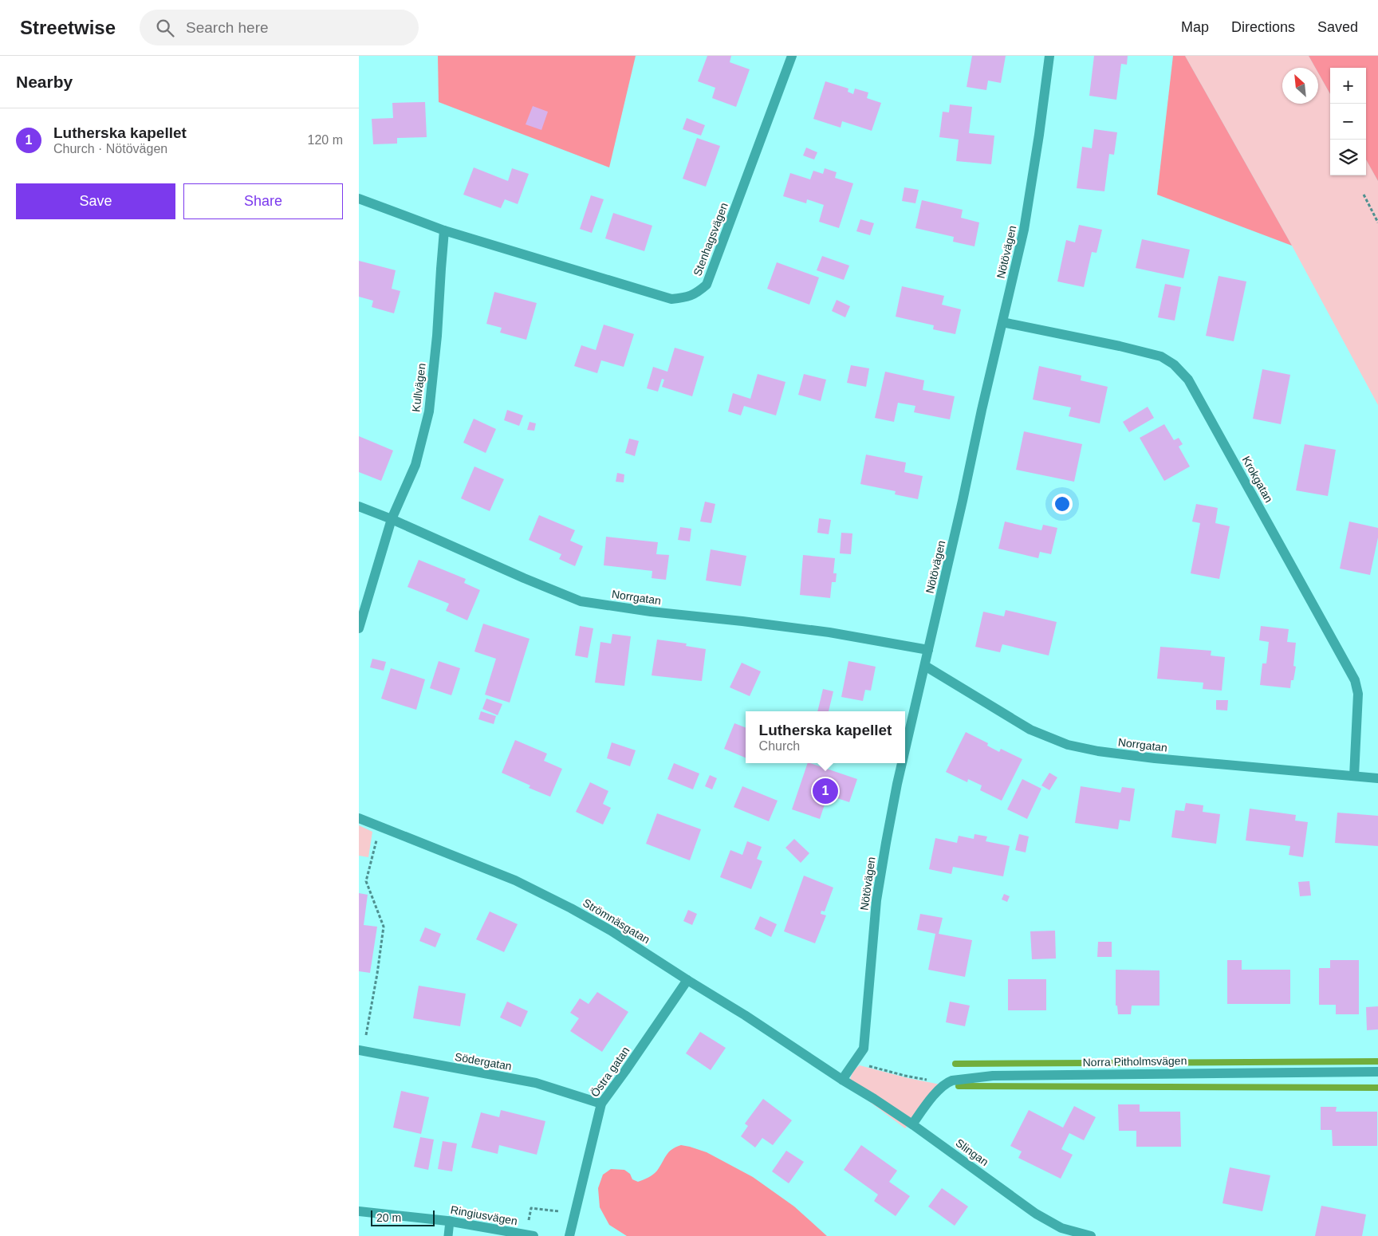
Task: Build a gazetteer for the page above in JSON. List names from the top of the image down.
{
  "streets": {
    "street": [
      "Stenhagsvägen",
      "Nötövägen",
      "Kullvägen",
      "Krokgatan",
      "Norrgatan",
      "Strömnäsgatan",
      "Södergatan",
      "Norra Pitholmsvägen",
      "Östra gatan",
      "Slingan",
      "Ringiusvägen"
    ]
  },
  "crossings": [
    ["Stenhagsvägen", "Kullvägen"],
    ["Nötövägen", "Krokgatan"],
    ["Nötövägen", "Norrgatan"],
    ["Nötövägen", "Strömnäsgatan"],
    ["Nötövägen", "Slingan"],
    ["Kullvägen", "Norrgatan"],
    ["Krokgatan", "Norrgatan"],
    ["Strömnäsgatan", "Östra gatan"],
    ["Strömnäsgatan", "Slingan"],
    ["Södergatan", "Östra gatan"]
  ],
  "scale_bar": "20 m",
  "north": "top left",
  "page": {
    "header": "Streetwise",
    "search": "Search here",
    "nav": ["Map", "Directions", "Saved"],
    "heading": "Nearby",
    "map_buttons": ["+", "−"],
    "list": [
      {
        "mark": "1",
        "name": "Lutherska kapellet",
        "note": "Church · Nötövägen",
        "value": "120 m"
      }
    ],
    "buttons": ["Save", "Share"],
    "popup": ["Lutherska kapellet", "Church"],
    "pins": "1",
    "scale": "20 m"
  }
}
